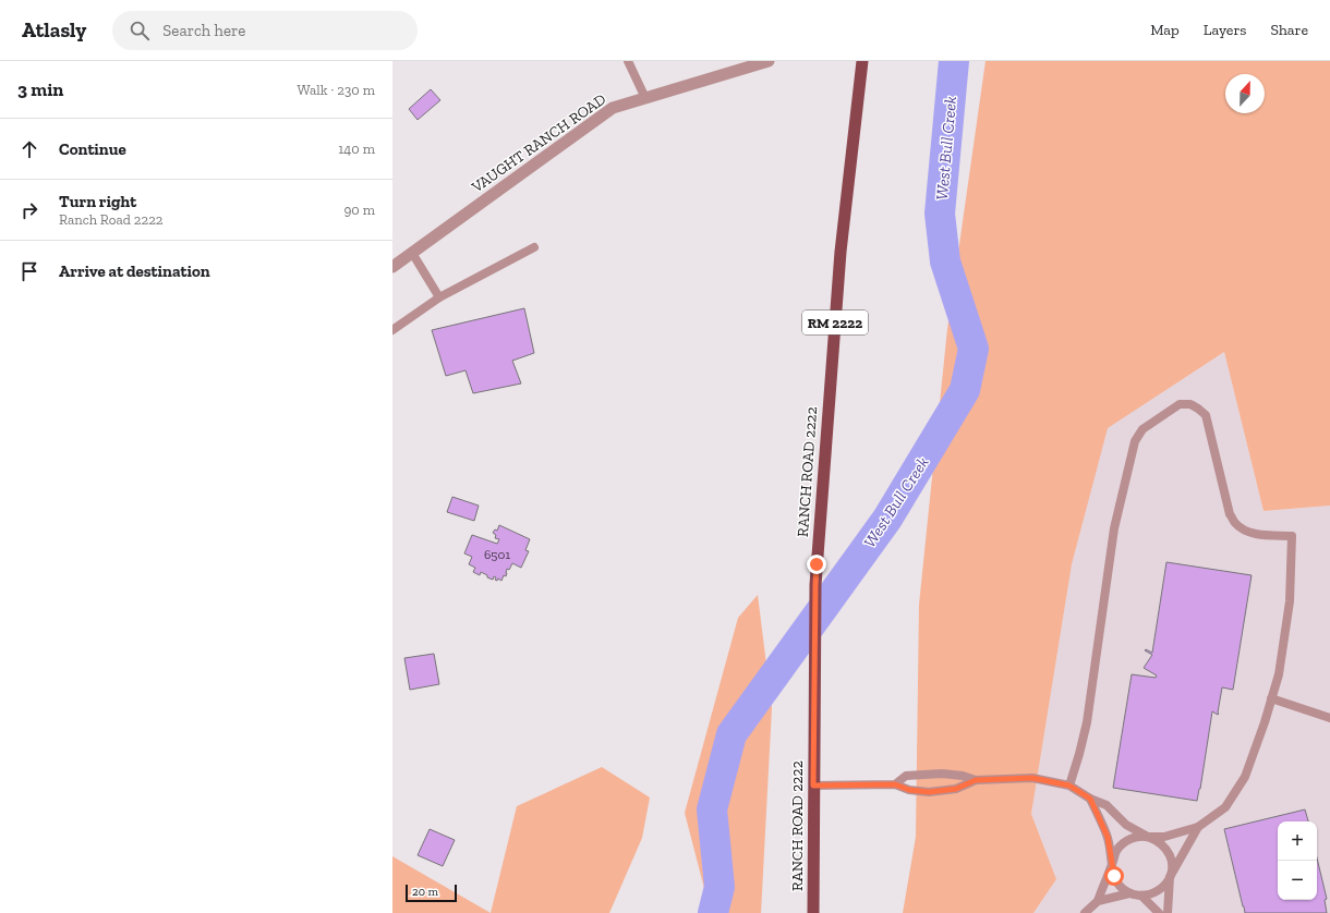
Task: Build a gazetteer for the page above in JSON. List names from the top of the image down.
{
  "streets": {
    "main road": ["RM 2222", "RANCH ROAD 2222"],
    "street": ["VAUGHT RANCH ROAD"]
  },
  "water": ["West Bull Creek"],
  "house_numbers": ["6501"],
  "scale_bar": "20 m",
  "north": "top",
  "page": {
    "header": "Atlasly",
    "search": "Search here",
    "nav": ["Map", "Layers", "Share"],
    "heading": ["3 min", "Walk · 230 m"],
    "list": [
      ["Continue", "140 m"],
      ["Turn right", "Ranch Road 2222", "90 m"],
      "Arrive at destination"
    ],
    "map_buttons": ["+", "−"],
    "scale": "20 m"
  }
}
